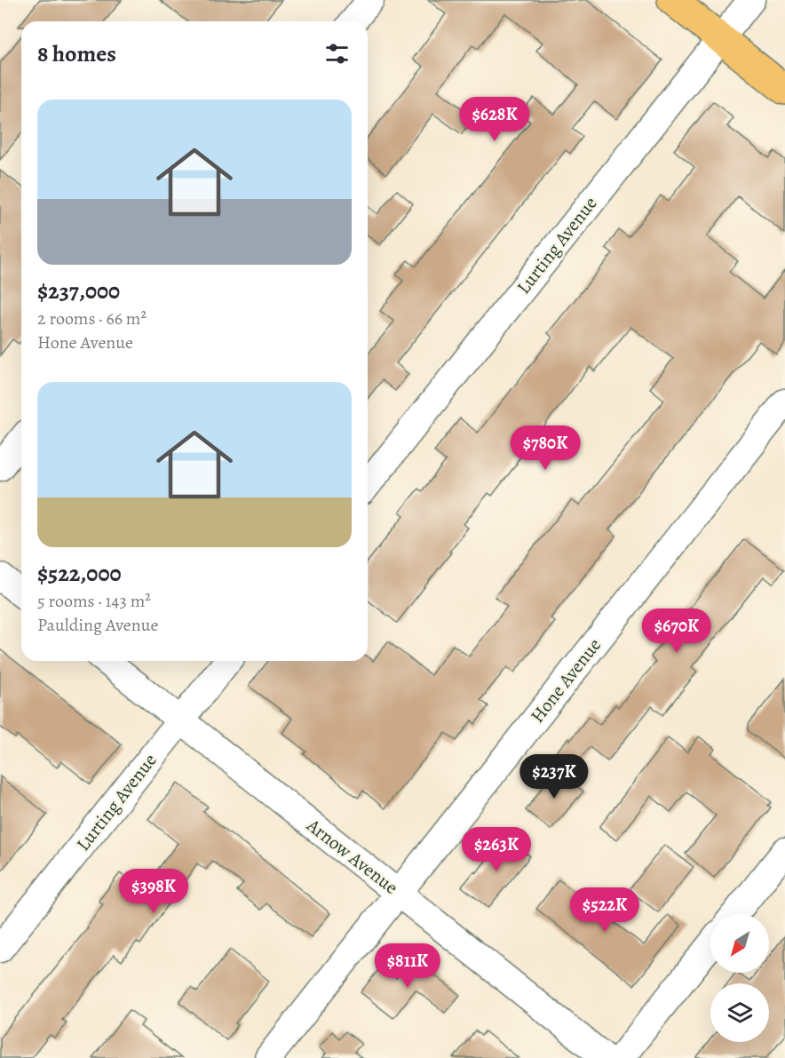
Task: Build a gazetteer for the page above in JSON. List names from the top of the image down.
{
  "streets": {
    "street": ["Lurting Avenue", "Hone Avenue", "Arnow Avenue"]
  },
  "crossings": [
    ["Lurting Avenue", "Arnow Avenue"],
    ["Hone Avenue", "Arnow Avenue"]
  ],
  "north": "bottom left",
  "page": {
    "heading": "8 homes",
    "list": [
      {
        "name": "$237,000",
        "note": "2 rooms · 66 m² · Hone Avenue"
      },
      {
        "name": "$522,000",
        "note": "5 rooms · 143 m² · Paulding Avenue"
      }
    ],
    "price": [
      "$628K",
      "$780K",
      "$670K",
      "$237K",
      "$263K",
      "$398K",
      "$522K",
      "$811K"
    ]
  }
}
